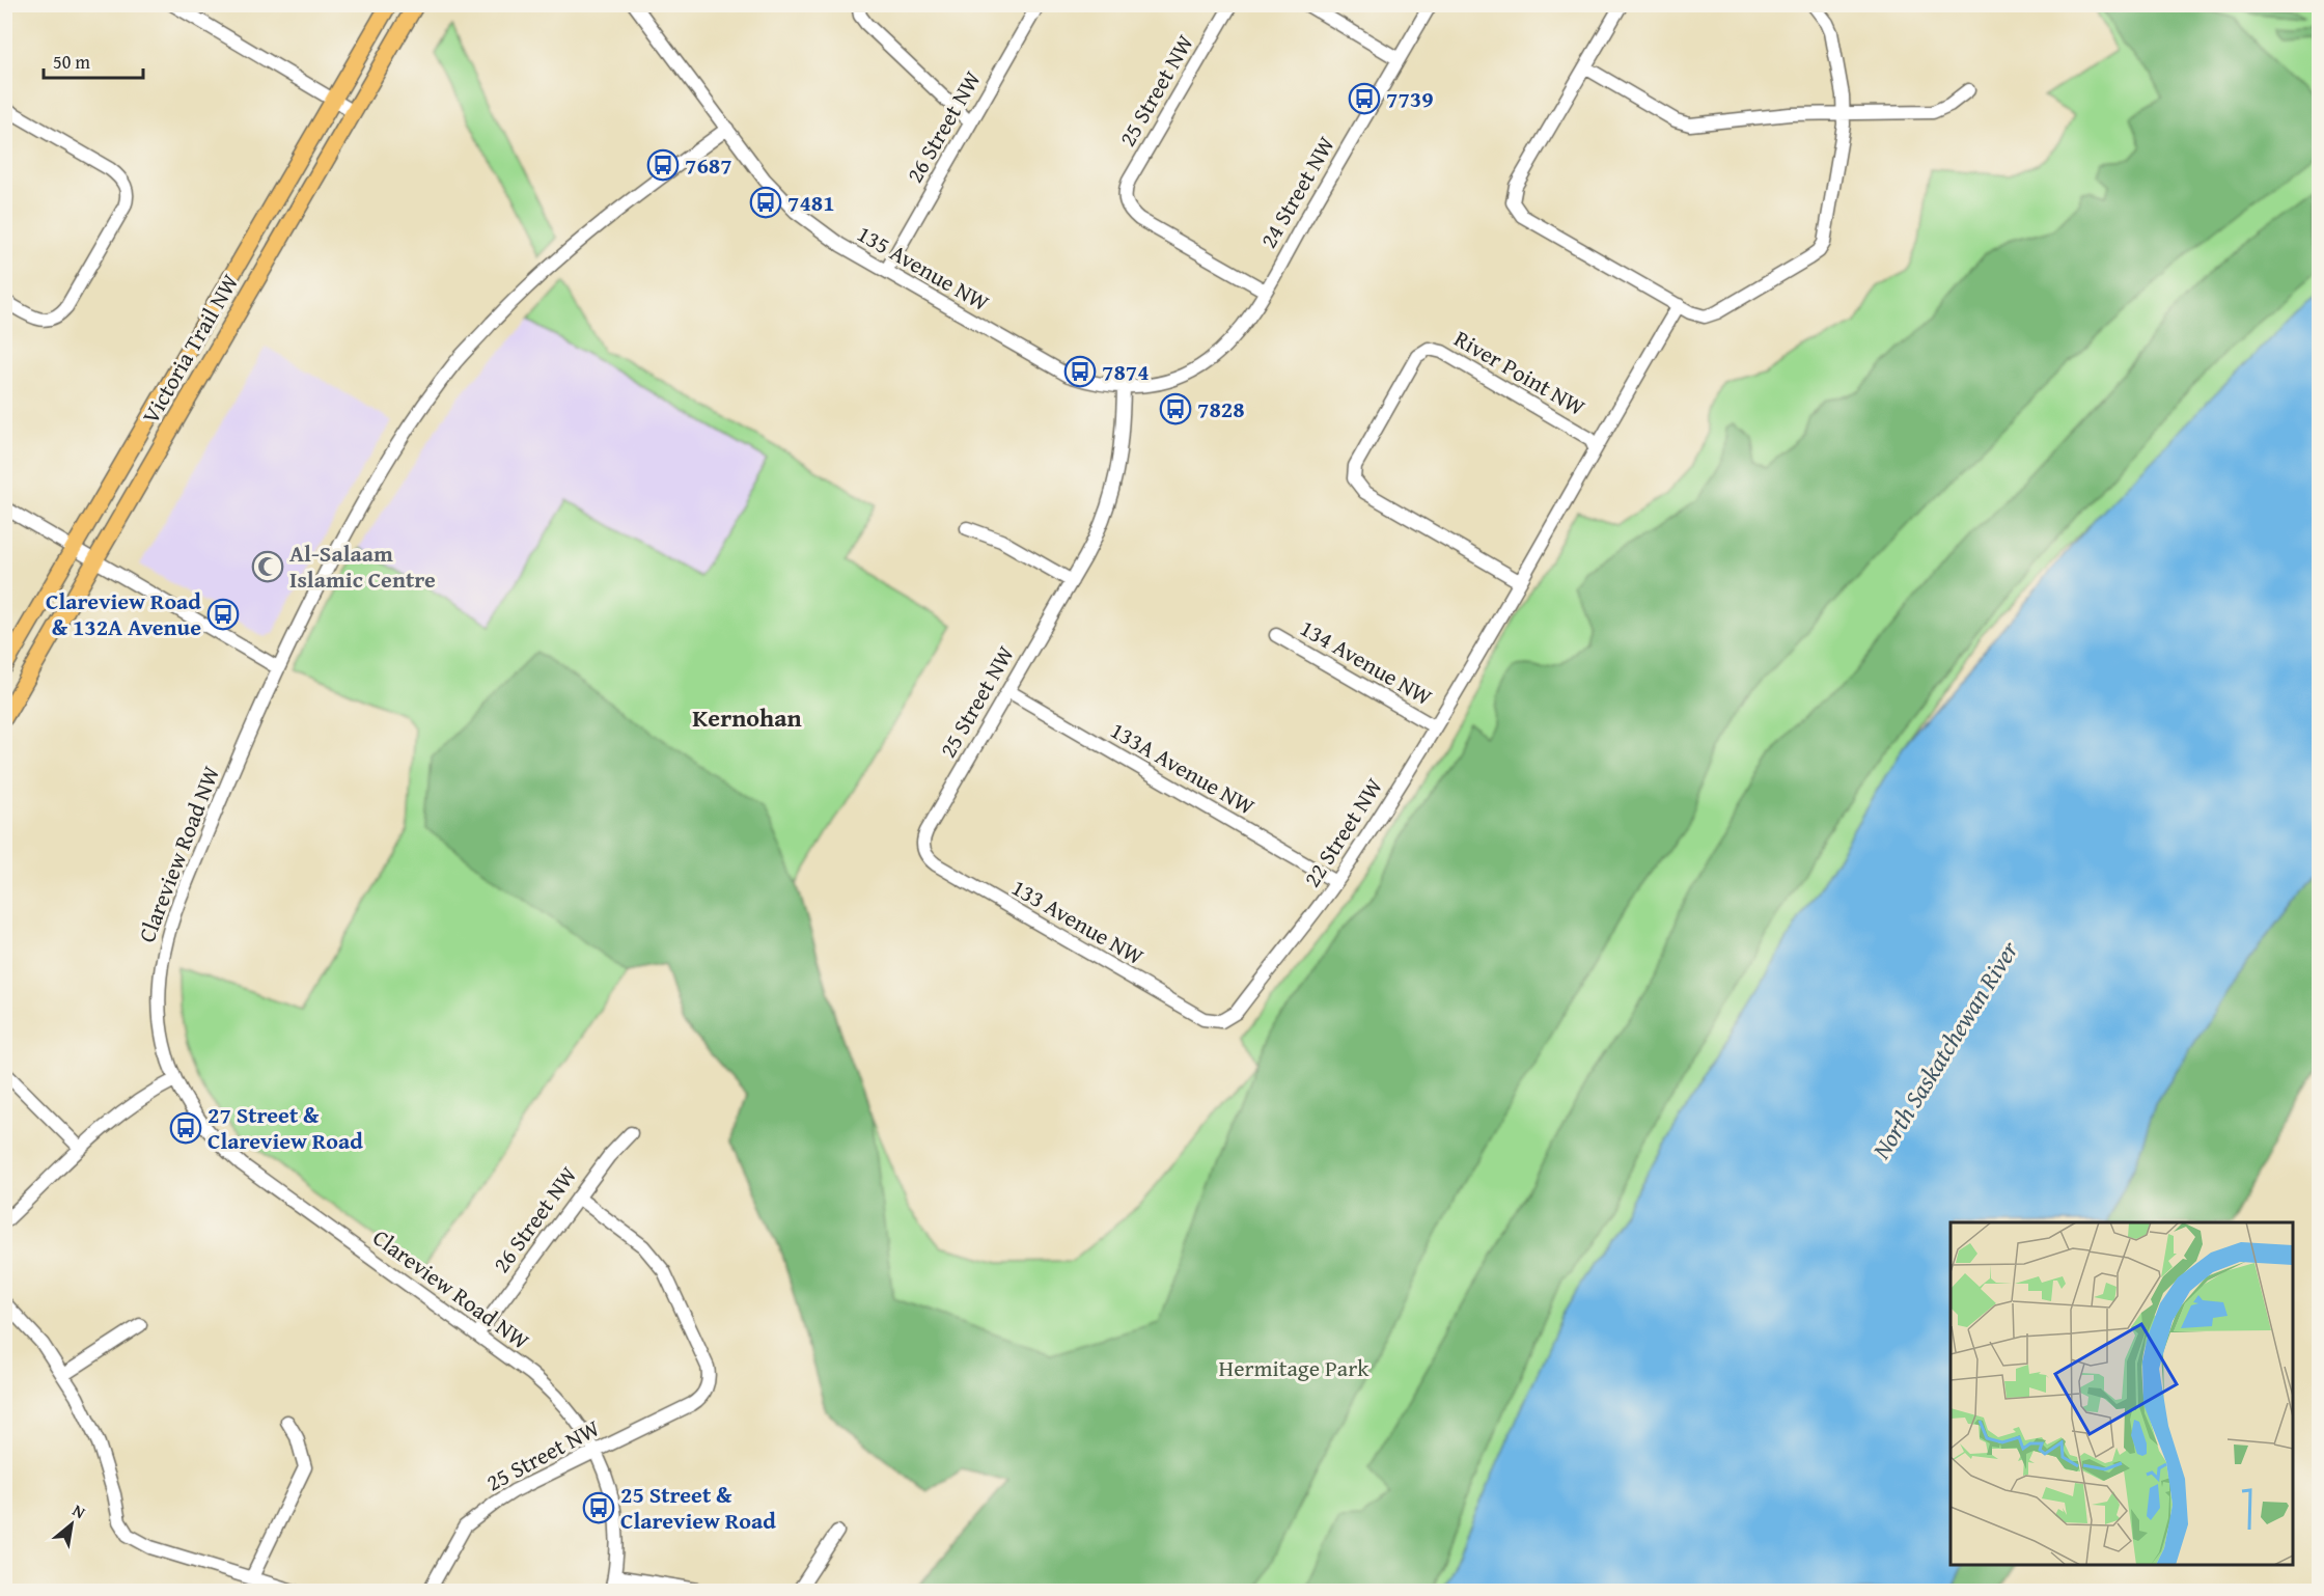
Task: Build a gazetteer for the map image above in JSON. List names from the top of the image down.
{
  "streets": {
    "main road": ["Victoria Trail NW"],
    "street": [
      "25 Street NW",
      "26 Street NW",
      "24 Street NW",
      "135 Avenue NW",
      "River Point NW",
      "134 Avenue NW",
      "133A Avenue NW",
      "22 Street NW",
      "Clareview Road NW",
      "133 Avenue NW"
    ]
  },
  "crossings": [
    ["25 Street NW", "26 Street NW"],
    ["25 Street NW", "24 Street NW"],
    ["25 Street NW", "135 Avenue NW"],
    ["25 Street NW", "133A Avenue NW"],
    ["25 Street NW", "Clareview Road NW"],
    ["25 Street NW", "133 Avenue NW"],
    ["26 Street NW", "135 Avenue NW"],
    ["26 Street NW", "Clareview Road NW"],
    ["24 Street NW", "135 Avenue NW"],
    ["135 Avenue NW", "Clareview Road NW"],
    ["River Point NW", "22 Street NW"],
    ["134 Avenue NW", "22 Street NW"],
    ["133A Avenue NW", "22 Street NW"],
    ["22 Street NW", "133 Avenue NW"]
  ],
  "districts": ["Kernohan"],
  "water": ["North Saskatchewan River"],
  "parks": ["Hermitage Park"],
  "places": {
    "bus stop": [
      "7739",
      "7687",
      "7481",
      "7874",
      "7828",
      "Clareview Road & 132A Avenue",
      "27 Street & Clareview Road",
      "25 Street & Clareview Road"
    ],
    "mosque": ["Al-Salaam Islamic Centre"]
  },
  "scale_bar": "50 m",
  "north": "top right"
}
